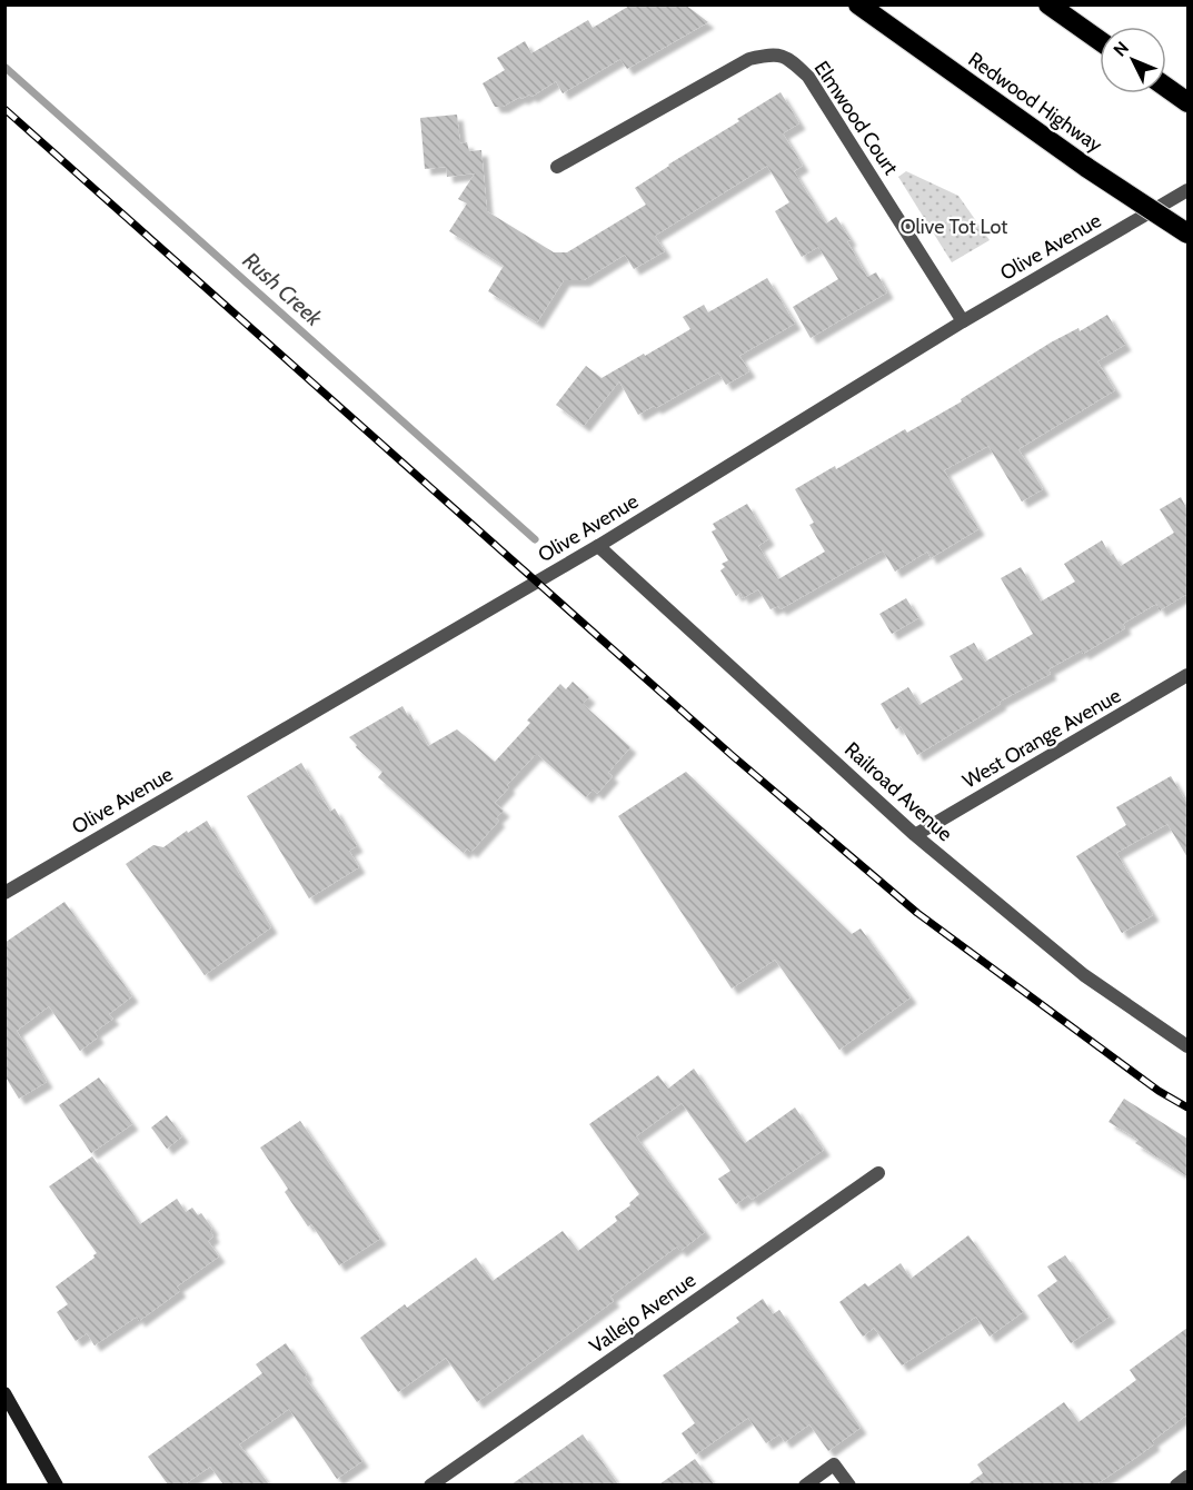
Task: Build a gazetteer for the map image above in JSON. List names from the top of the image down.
{
  "streets": {
    "highway": ["Redwood Highway"],
    "street": [
      "Elmwood Court",
      "Olive Avenue",
      "West Orange Avenue",
      "Railroad Avenue",
      "Vallejo Avenue"
    ]
  },
  "crossings": [
    ["Elmwood Court", "Olive Avenue"],
    ["Olive Avenue", "Railroad Avenue"],
    ["West Orange Avenue", "Railroad Avenue"]
  ],
  "water": ["Rush Creek"],
  "parks": ["Olive Tot Lot"],
  "north": "top left"
}
